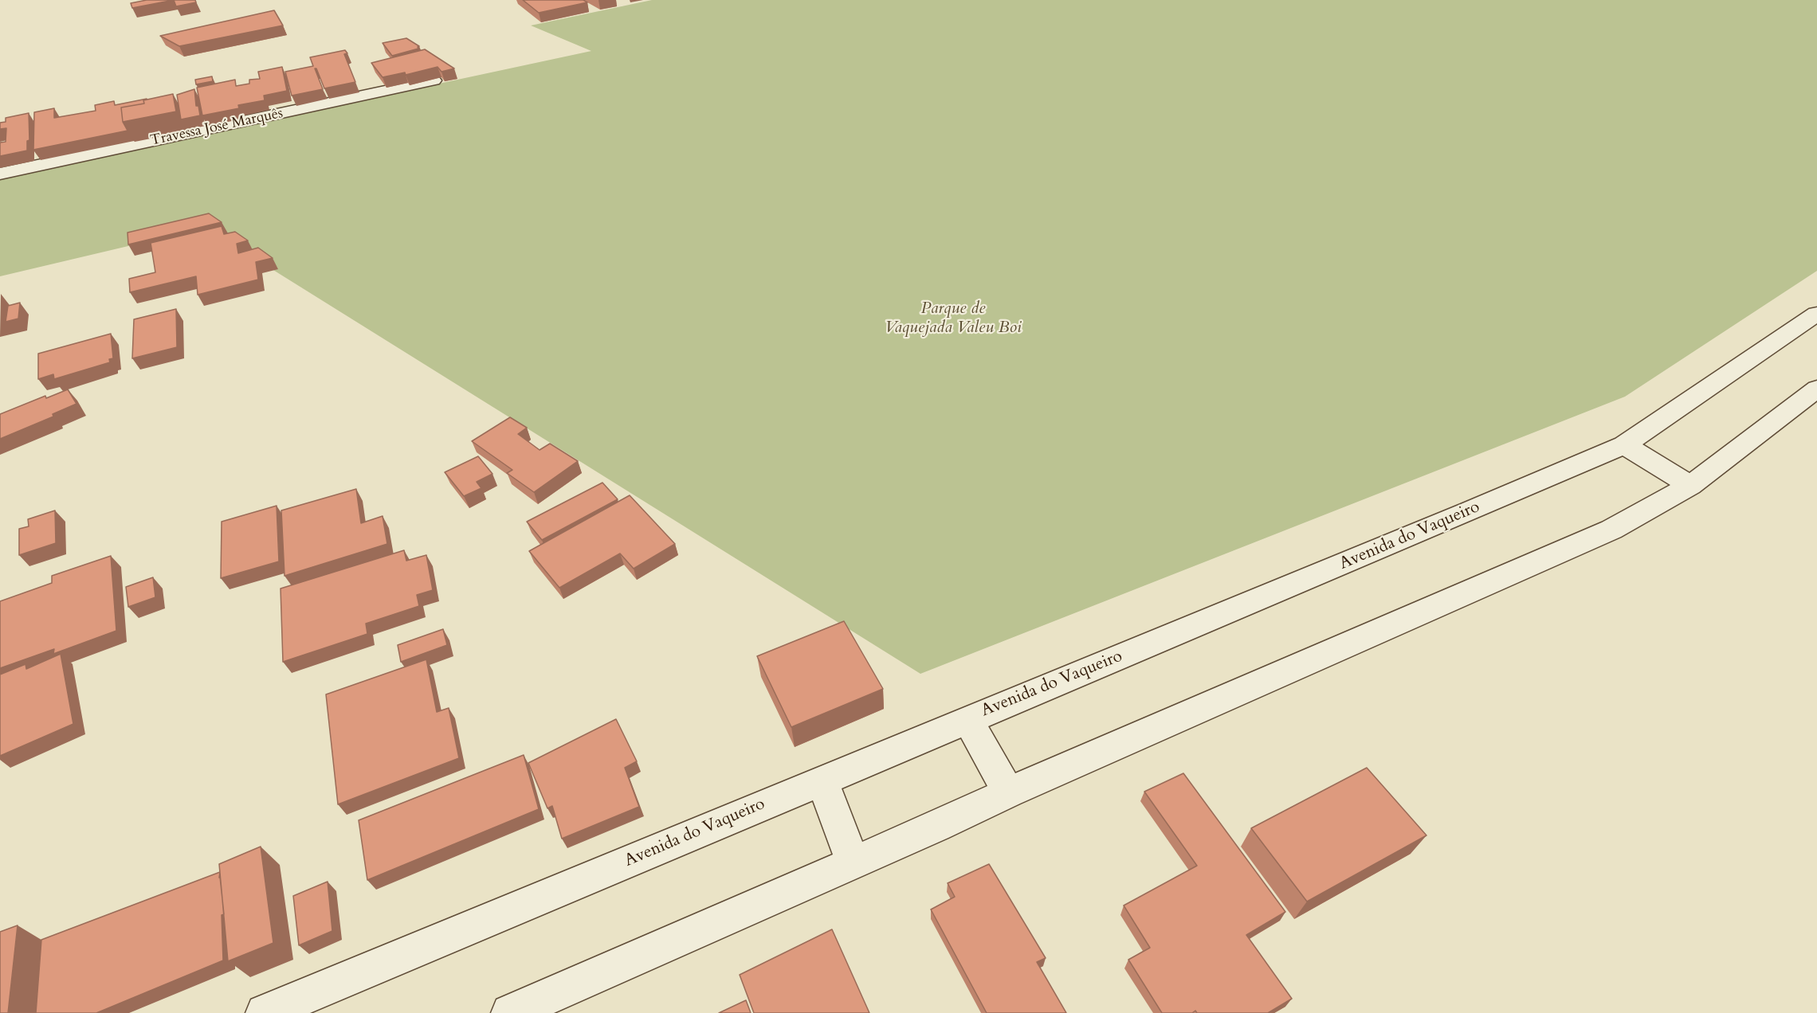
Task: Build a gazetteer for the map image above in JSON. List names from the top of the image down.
{
  "streets": {
    "street": ["Travessa José Marquês", "Avenida do Vaqueiro"]
  },
  "parks": ["Parque de Vaquejada Valeu Boi"]
}
